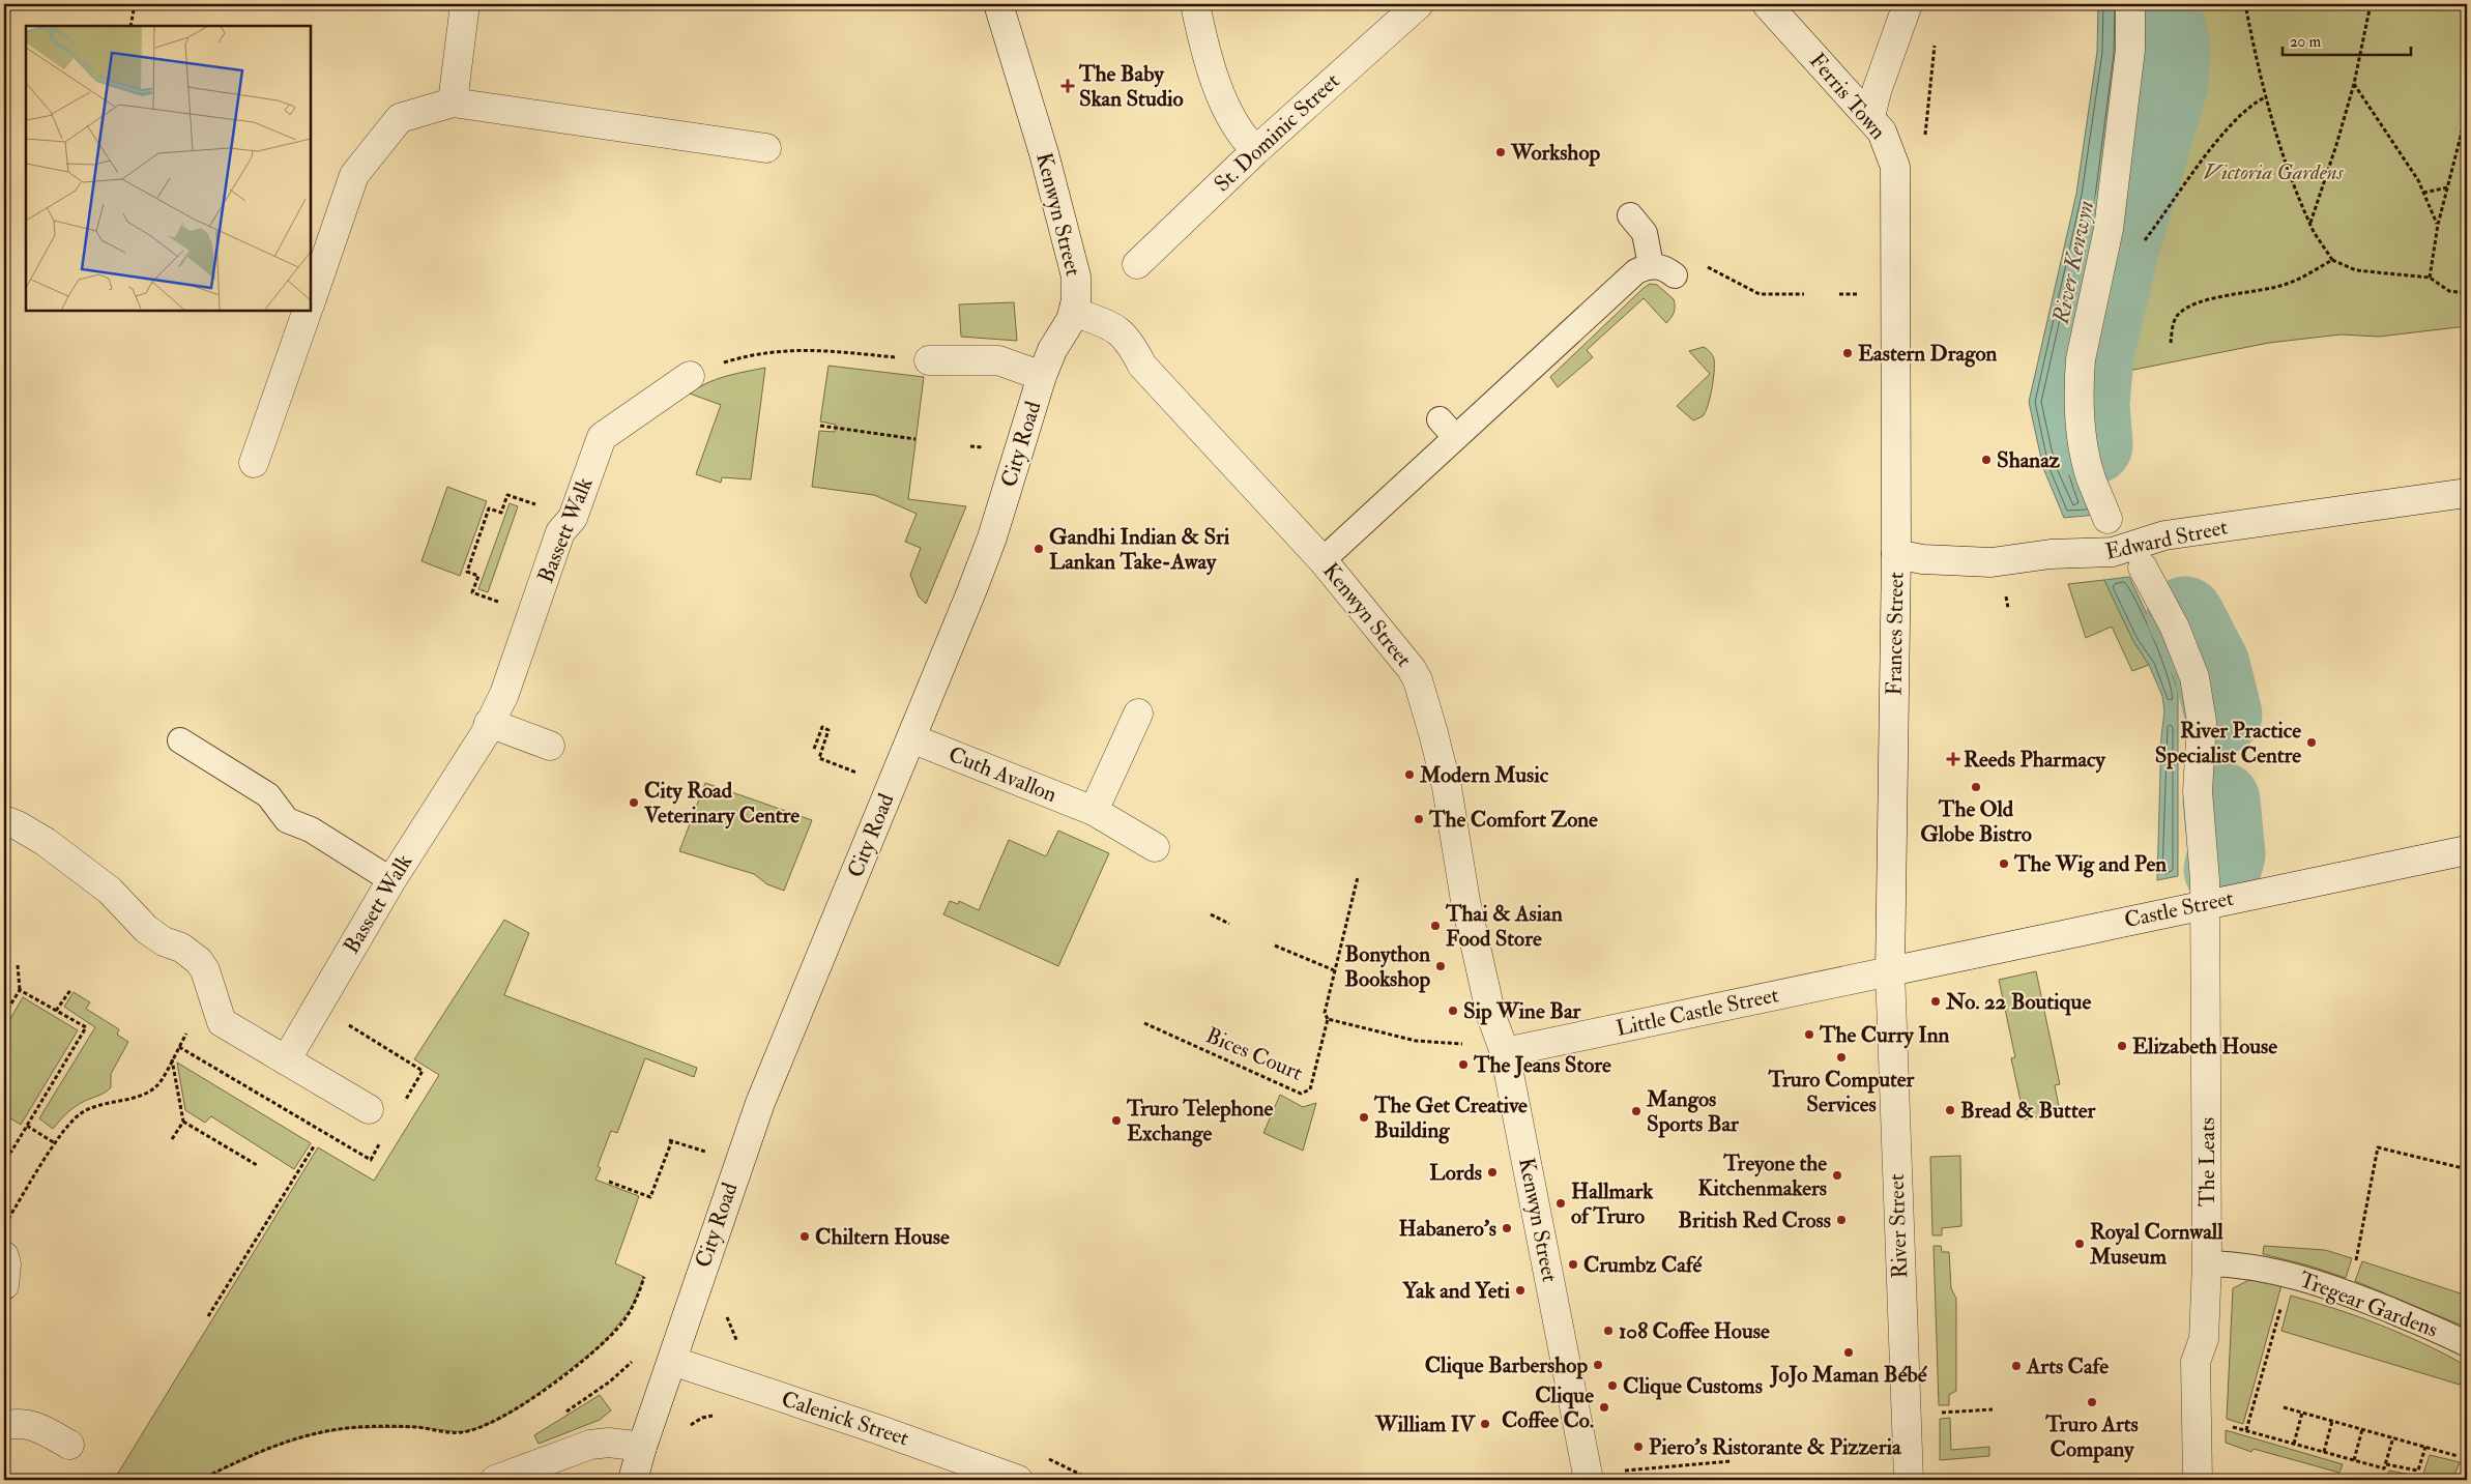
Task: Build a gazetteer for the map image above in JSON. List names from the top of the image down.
{
  "streets": {
    "street": [
      "Ferris Town",
      "St. Dominic Street",
      "Kenwyn Street",
      "City Road",
      "Bassett Walk",
      "Edward Street",
      "Frances Street",
      "Cuth Avallon",
      "Castle Street",
      "Little Castle Street",
      "The Leats",
      "River Street",
      "Calenick Street"
    ],
    "lane": ["Tregear Gardens"],
    "path": ["Bices Court"]
  },
  "crossings": [
    ["Ferris Town", "Frances Street"],
    ["Kenwyn Street", "City Road"],
    ["Kenwyn Street", "Little Castle Street"],
    ["City Road", "Cuth Avallon"],
    ["City Road", "Calenick Street"],
    ["Edward Street", "Frances Street"],
    ["Frances Street", "Castle Street"],
    ["Frances Street", "Little Castle Street"],
    ["Frances Street", "River Street"],
    ["Castle Street", "Little Castle Street"],
    ["Castle Street", "The Leats"],
    ["Castle Street", "River Street"],
    ["Little Castle Street", "River Street"],
    ["The Leats", "Tregear Gardens"]
  ],
  "water": ["River Kenwyn"],
  "parks": ["Victoria Gardens"],
  "places": {
    "health": ["The Baby Skan Studio", "Reeds Pharmacy"],
    "other": [
      "Workshop",
      "Eastern Dragon",
      "Shanaz",
      "Gandhi Indian & Sri Lankan Take-Away",
      "River Practice Specialist Centre",
      "Modern Music",
      "The Old Globe Bistro",
      "City Road Veterinary Centre",
      "The Comfort Zone",
      "The Wig and Pen",
      "Thai & Asian Food Store",
      "Bonython Bookshop",
      "No. 22 Boutique",
      "Sip Wine Bar",
      "The Curry Inn",
      "Elizabeth House",
      "Truro Computer Services",
      "The Jeans Store",
      "Bread & Butter",
      "Mangos Sports Bar",
      "The Get Creative Building",
      "Truro Telephone Exchange",
      "Lords",
      "Treyone the Kitchenmakers",
      "Hallmark of Truro",
      "British Red Cross",
      "Habanero's",
      "Chiltern House",
      "Royal Cornwall Museum",
      "Crumbz Café",
      "Yak and Yeti",
      "108 Coffee House",
      "JoJo Maman Bébé",
      "Clique Barbershop",
      "Arts Cafe",
      "Clique Customs",
      "Truro Arts Company",
      "Clique Coffee Co.",
      "William IV",
      "Piero's Ristorante & Pizzeria"
    ]
  },
  "scale_bar": "20 m"
}
